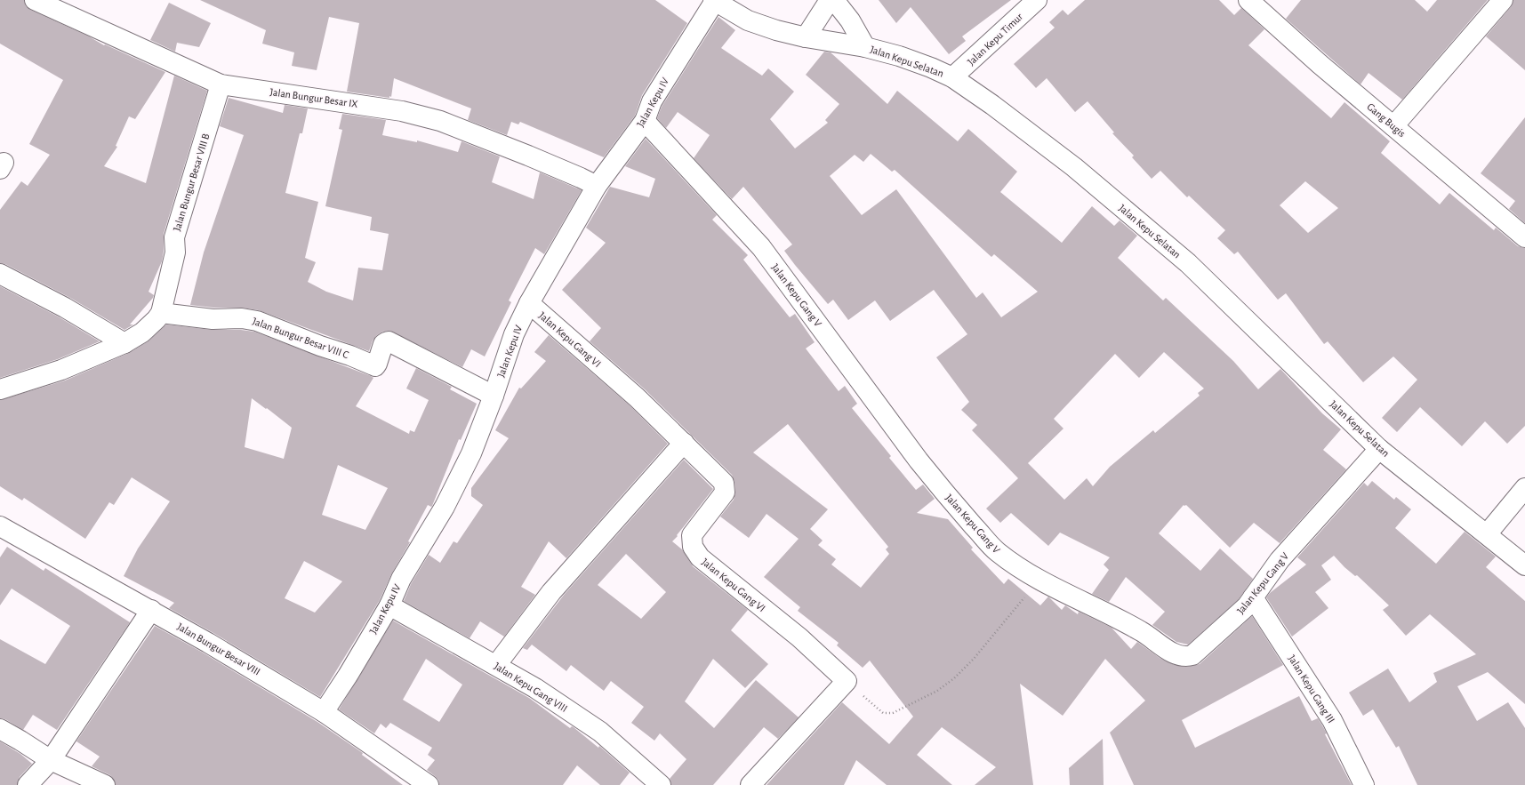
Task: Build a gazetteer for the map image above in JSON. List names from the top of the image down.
{
  "streets": {
    "street": [
      "Jalan Kepu Timur",
      "Jalan Kepu Selatan",
      "Jalan Bungur Besar IX",
      "Jalan Kepu IV",
      "Gang Bugis",
      "Jalan Bungur Besar VIII B",
      "Jalan Kepu Gang V",
      "Jalan Bungur Besar VIII C",
      "Jalan Kepu Gang VI",
      "Jalan Bungur Besar VIII",
      "Jalan Kepu Gang VIII",
      "Jalan Kepu Gang III"
    ]
  },
  "crossings": [
    ["Jalan Kepu Timur", "Jalan Kepu Selatan"],
    ["Jalan Kepu Selatan", "Jalan Kepu IV"],
    ["Jalan Kepu Selatan", "Jalan Kepu Gang V"],
    ["Jalan Bungur Besar IX", "Jalan Kepu IV"],
    ["Jalan Bungur Besar IX", "Jalan Bungur Besar VIII B"],
    ["Jalan Kepu IV", "Jalan Kepu Gang V"],
    ["Jalan Kepu IV", "Jalan Bungur Besar VIII C"],
    ["Jalan Kepu IV", "Jalan Kepu Gang VI"],
    ["Jalan Kepu IV", "Jalan Bungur Besar VIII"],
    ["Jalan Kepu IV", "Jalan Kepu Gang VIII"],
    ["Jalan Bungur Besar VIII B", "Jalan Bungur Besar VIII C"],
    ["Jalan Kepu Gang V", "Jalan Kepu Gang III"]
  ]
}
